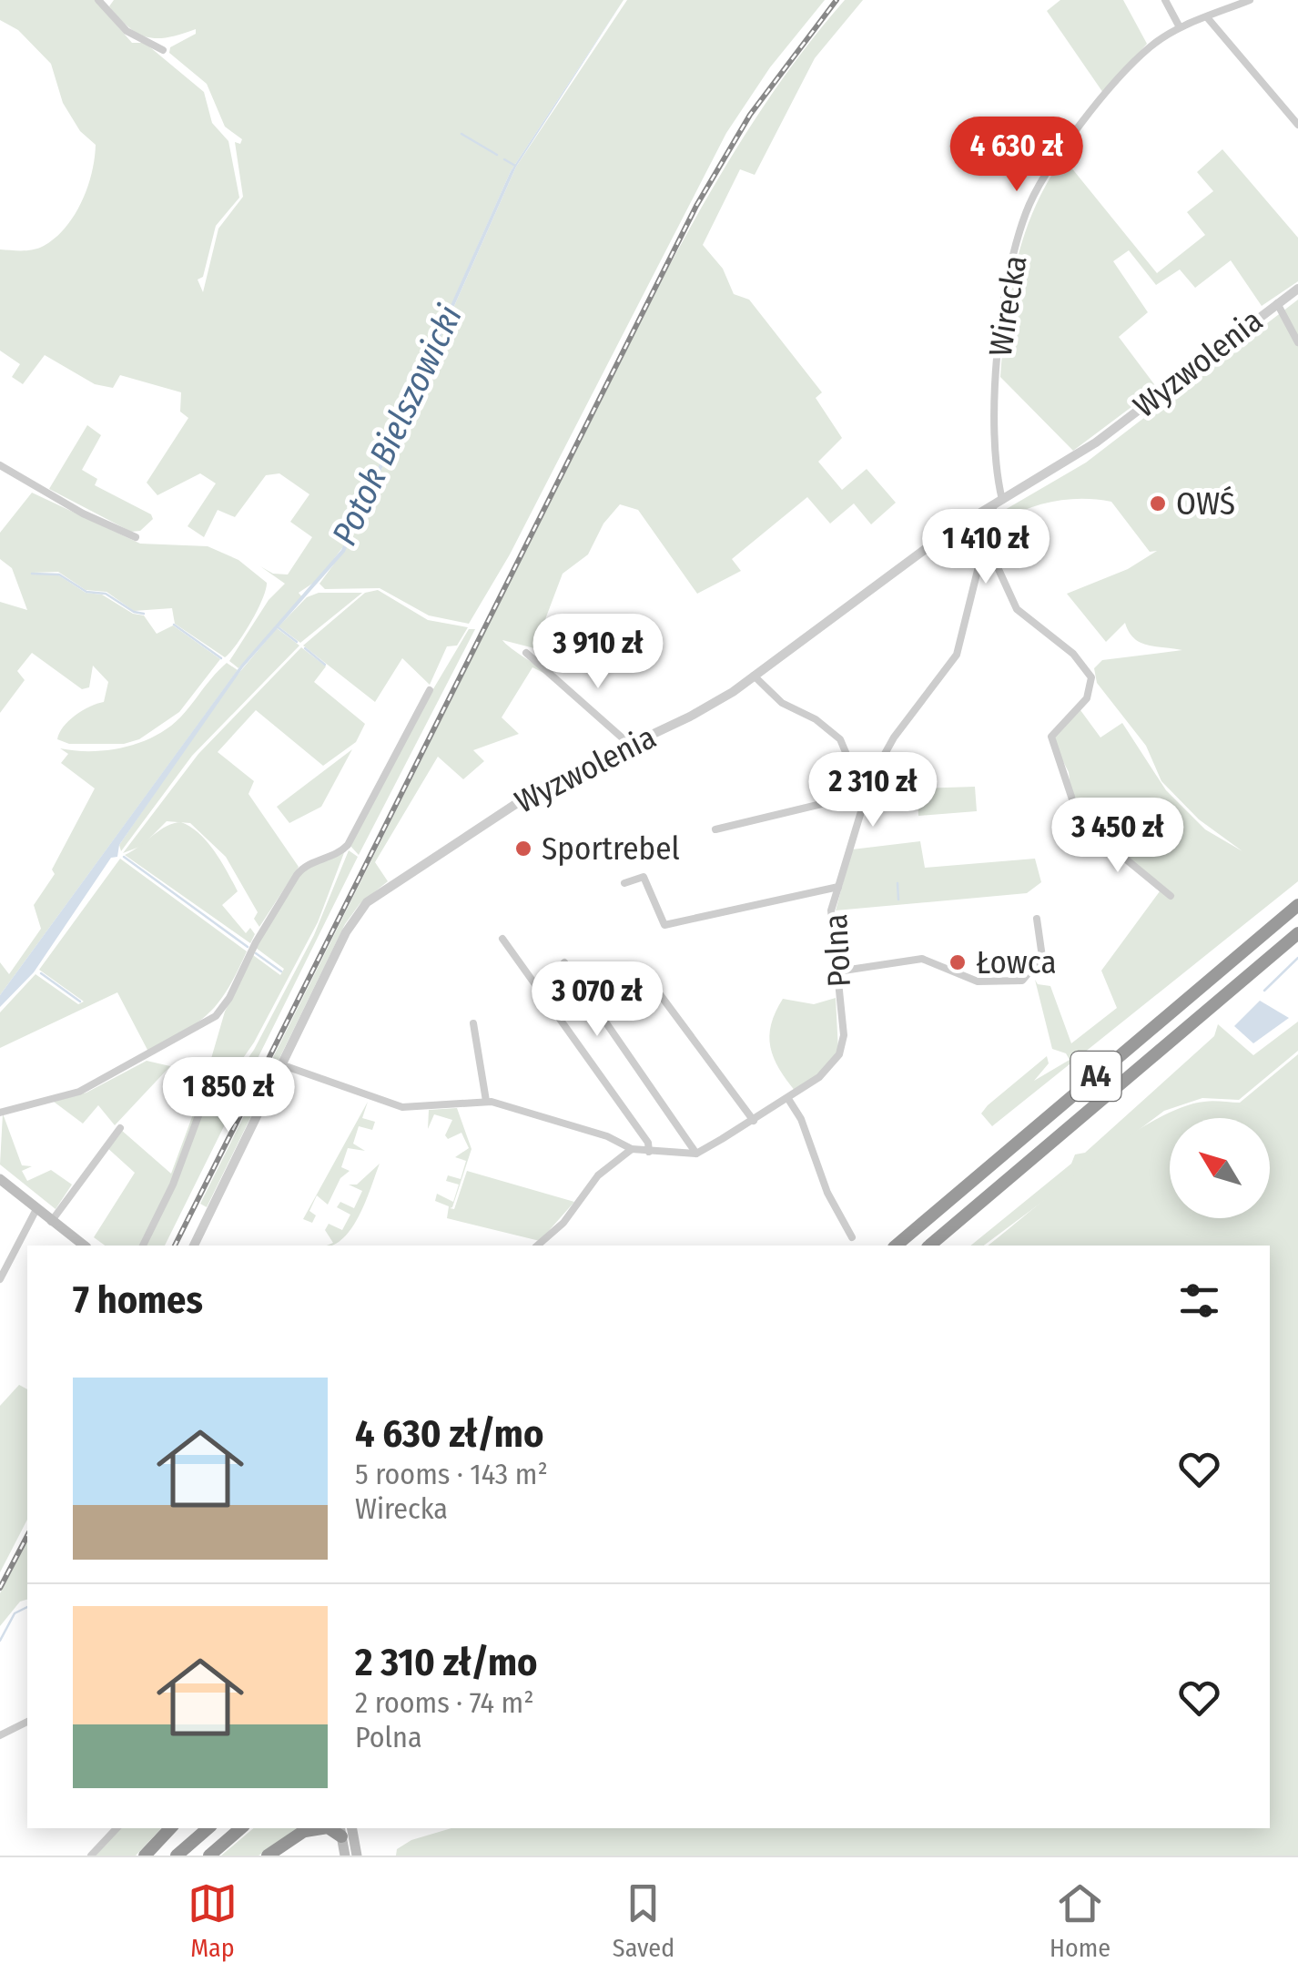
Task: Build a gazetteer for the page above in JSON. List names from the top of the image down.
{
  "streets": {
    "highway": ["A4"],
    "street": ["Wirecka", "Wyzwolenia", "Polna"]
  },
  "crossings": [
    ["Wirecka", "Wyzwolenia"],
    ["Wirecka", "Polna"],
    ["Wyzwolenia", "Polna"]
  ],
  "water": ["Potok Bielszowicki"],
  "places": ["OWŚ", "Sportrebel", "Łowca"],
  "north": "top left",
  "page": {
    "price": [
      "4 630 zł",
      "1 410 zł",
      "3 910 zł",
      "2 310 zł",
      "3 450 zł",
      "3 070 zł",
      "1 850 zł"
    ],
    "heading": "7 homes",
    "list": [
      {
        "name": "4 630 zł/mo",
        "note": "5 rooms · 143 m² · Wirecka"
      },
      {
        "name": "2 310 zł/mo",
        "note": "2 rooms · 74 m² · Polna"
      }
    ],
    "tabs": ["Map", "Saved", "Home"]
  }
}
